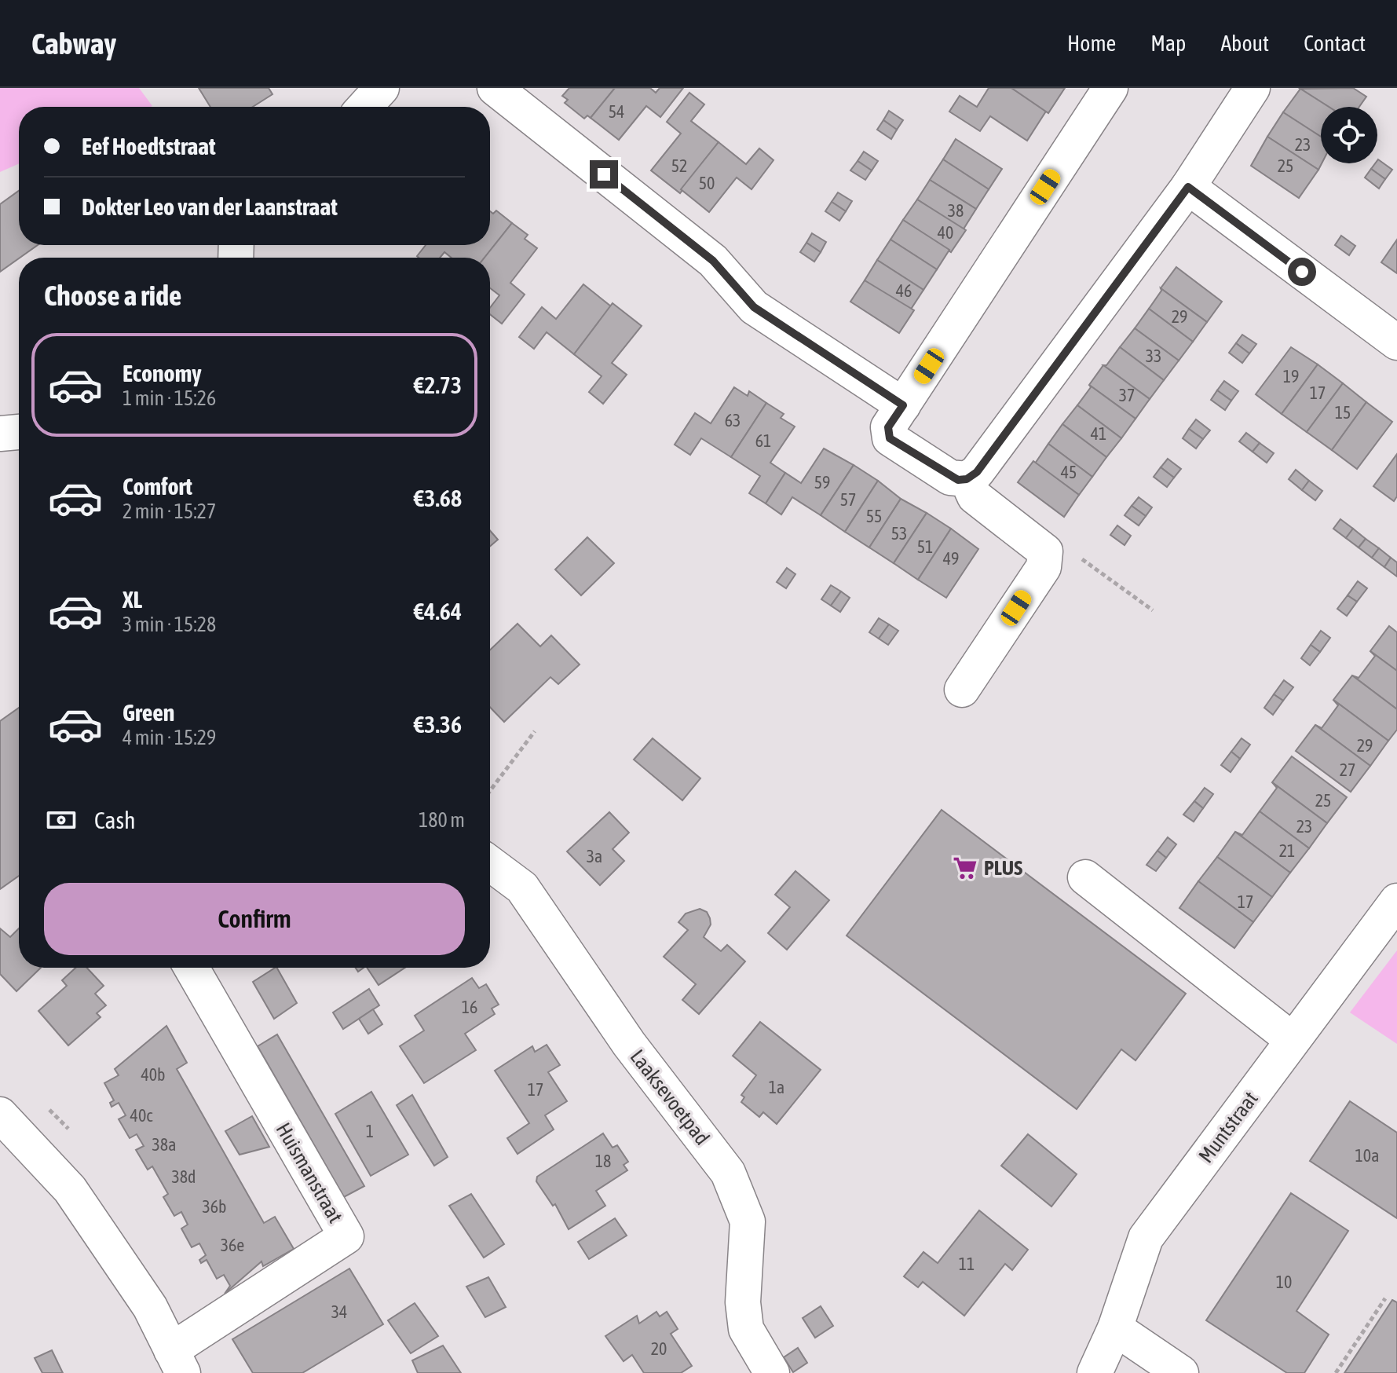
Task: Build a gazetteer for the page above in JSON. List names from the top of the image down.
{
  "streets": {
    "street": ["Laaksevoetpad", "Muntstraat", "Huismanstraat"]
  },
  "places": {
    "supermarket": ["PLUS"]
  },
  "house_numbers": [
    "54",
    "23",
    "52",
    "25",
    "50",
    "38",
    "40",
    "46",
    "29",
    "33",
    "19",
    "17",
    "37",
    "15",
    "63",
    "41",
    "61",
    "45",
    "59",
    "57",
    "55",
    "53",
    "51",
    "49",
    "29",
    "27",
    "25",
    "23",
    "21",
    "3a",
    "17",
    "16",
    "40b",
    "1a",
    "17",
    "40c",
    "1",
    "38a",
    "10a",
    "18",
    "38d",
    "36b",
    "36e",
    "11",
    "10",
    "34",
    "20"
  ],
  "page": {
    "header": "Cabway",
    "nav": [
      "Home",
      "Map",
      "About",
      "Contact"
    ],
    "banner": ["Eef Hoedtstraat", "Dokter Leo van der Laanstraat"],
    "heading": "Choose a ride",
    "list": [
      {
        "name": "Economy",
        "note": "1 min · 15:26",
        "value": "€2.73"
      },
      {
        "name": "Comfort",
        "note": "2 min · 15:27",
        "value": "€3.68"
      },
      {
        "name": "XL",
        "note": "3 min · 15:28",
        "value": "€4.64"
      },
      {
        "name": "Green",
        "note": "4 min · 15:29",
        "value": "€3.36"
      }
    ],
    "pay": ["Cash", "180 m"],
    "buttons": "Confirm"
  }
}
